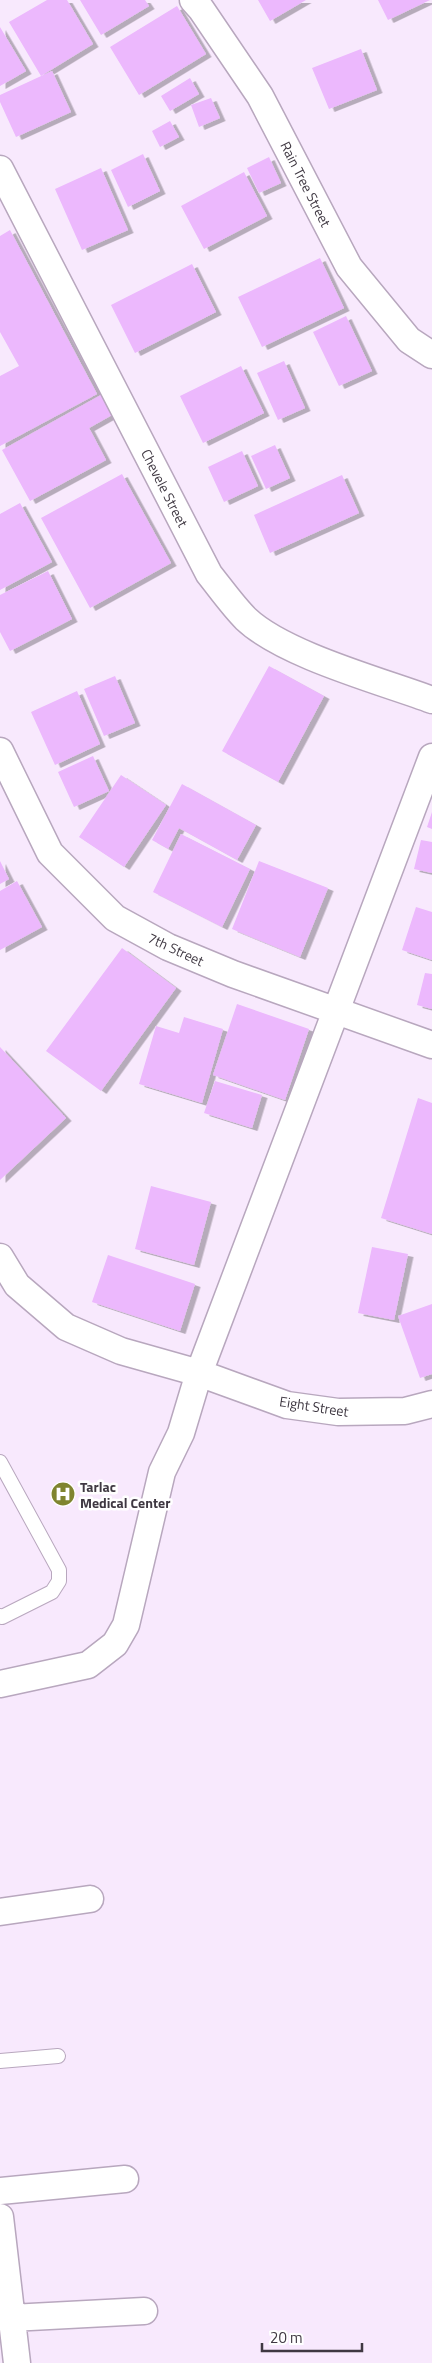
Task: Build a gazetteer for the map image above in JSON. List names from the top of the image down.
{
  "streets": {
    "street": [
      "Rain Tree Street",
      "Chevele Street",
      "7th Street",
      "Eight Street"
    ]
  },
  "places": {
    "hospital": ["Tarlac Medical Center"]
  },
  "scale_bar": "20 m"
}
